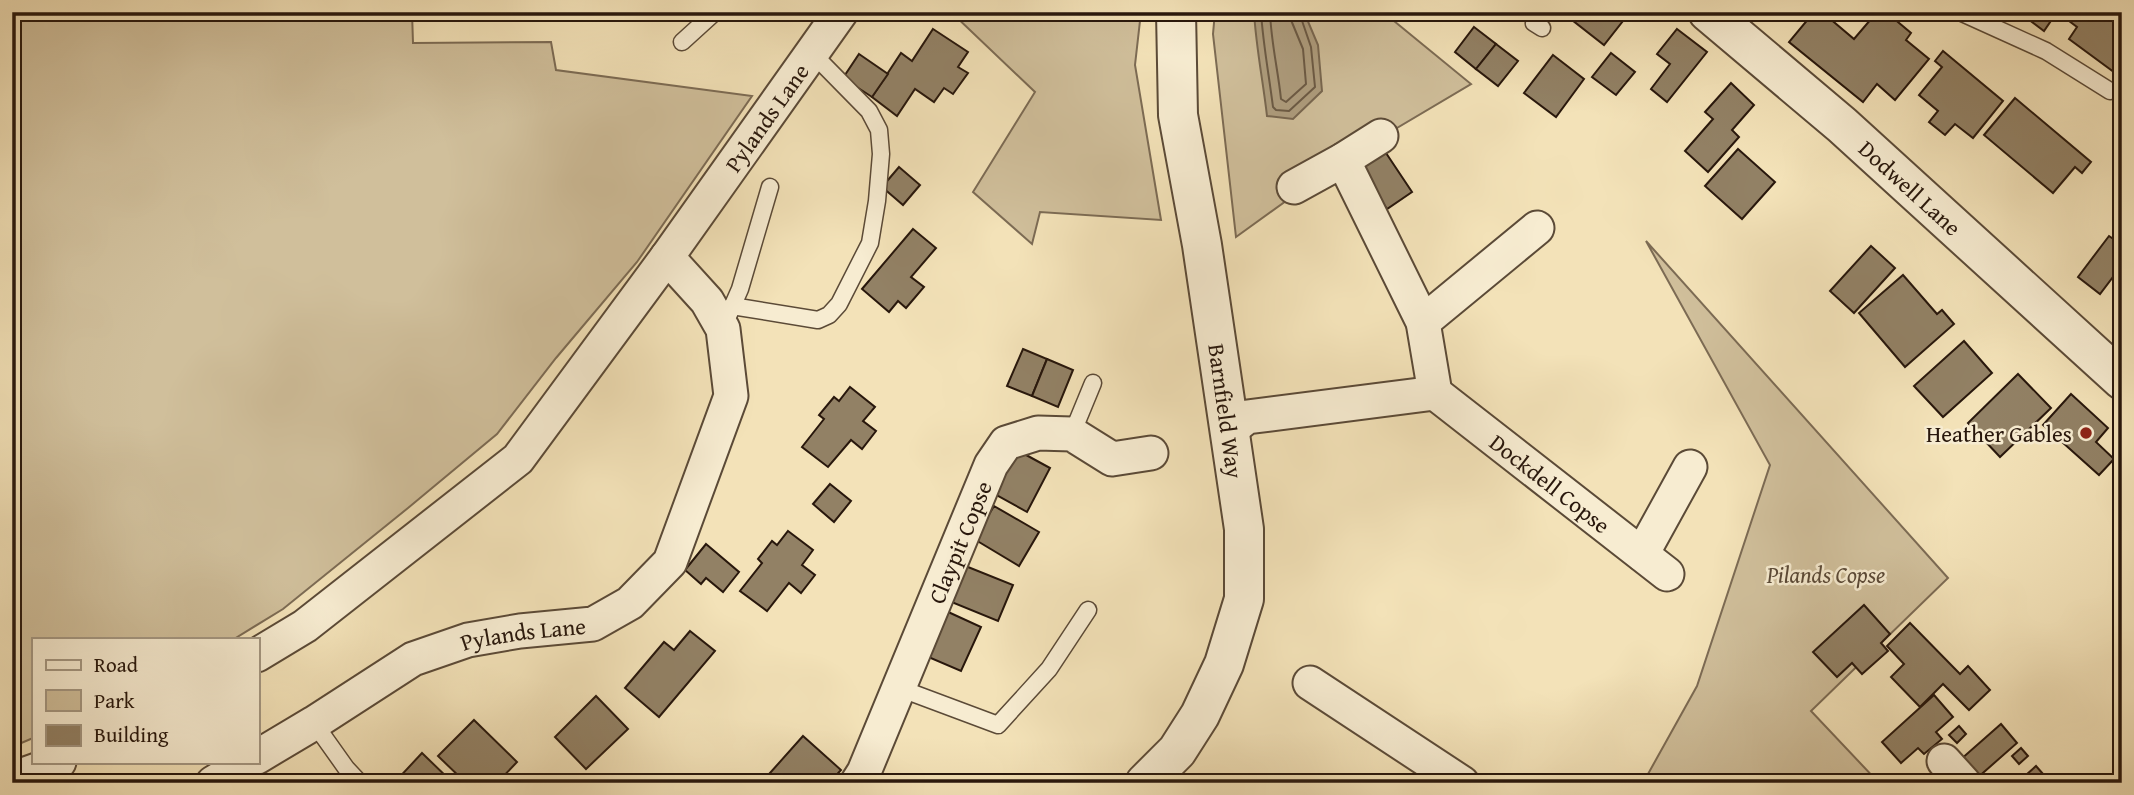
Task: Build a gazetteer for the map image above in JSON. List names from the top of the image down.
{
  "streets": {
    "street": [
      "Pylands Lane",
      "Dodwell Lane",
      "Barnfield Way",
      "Dockdell Copse",
      "Claypit Copse"
    ]
  },
  "parks": ["Pilands Copse"],
  "places": ["Heather Gables"],
  "legend": ["Road", "Park", "Building"]
}
